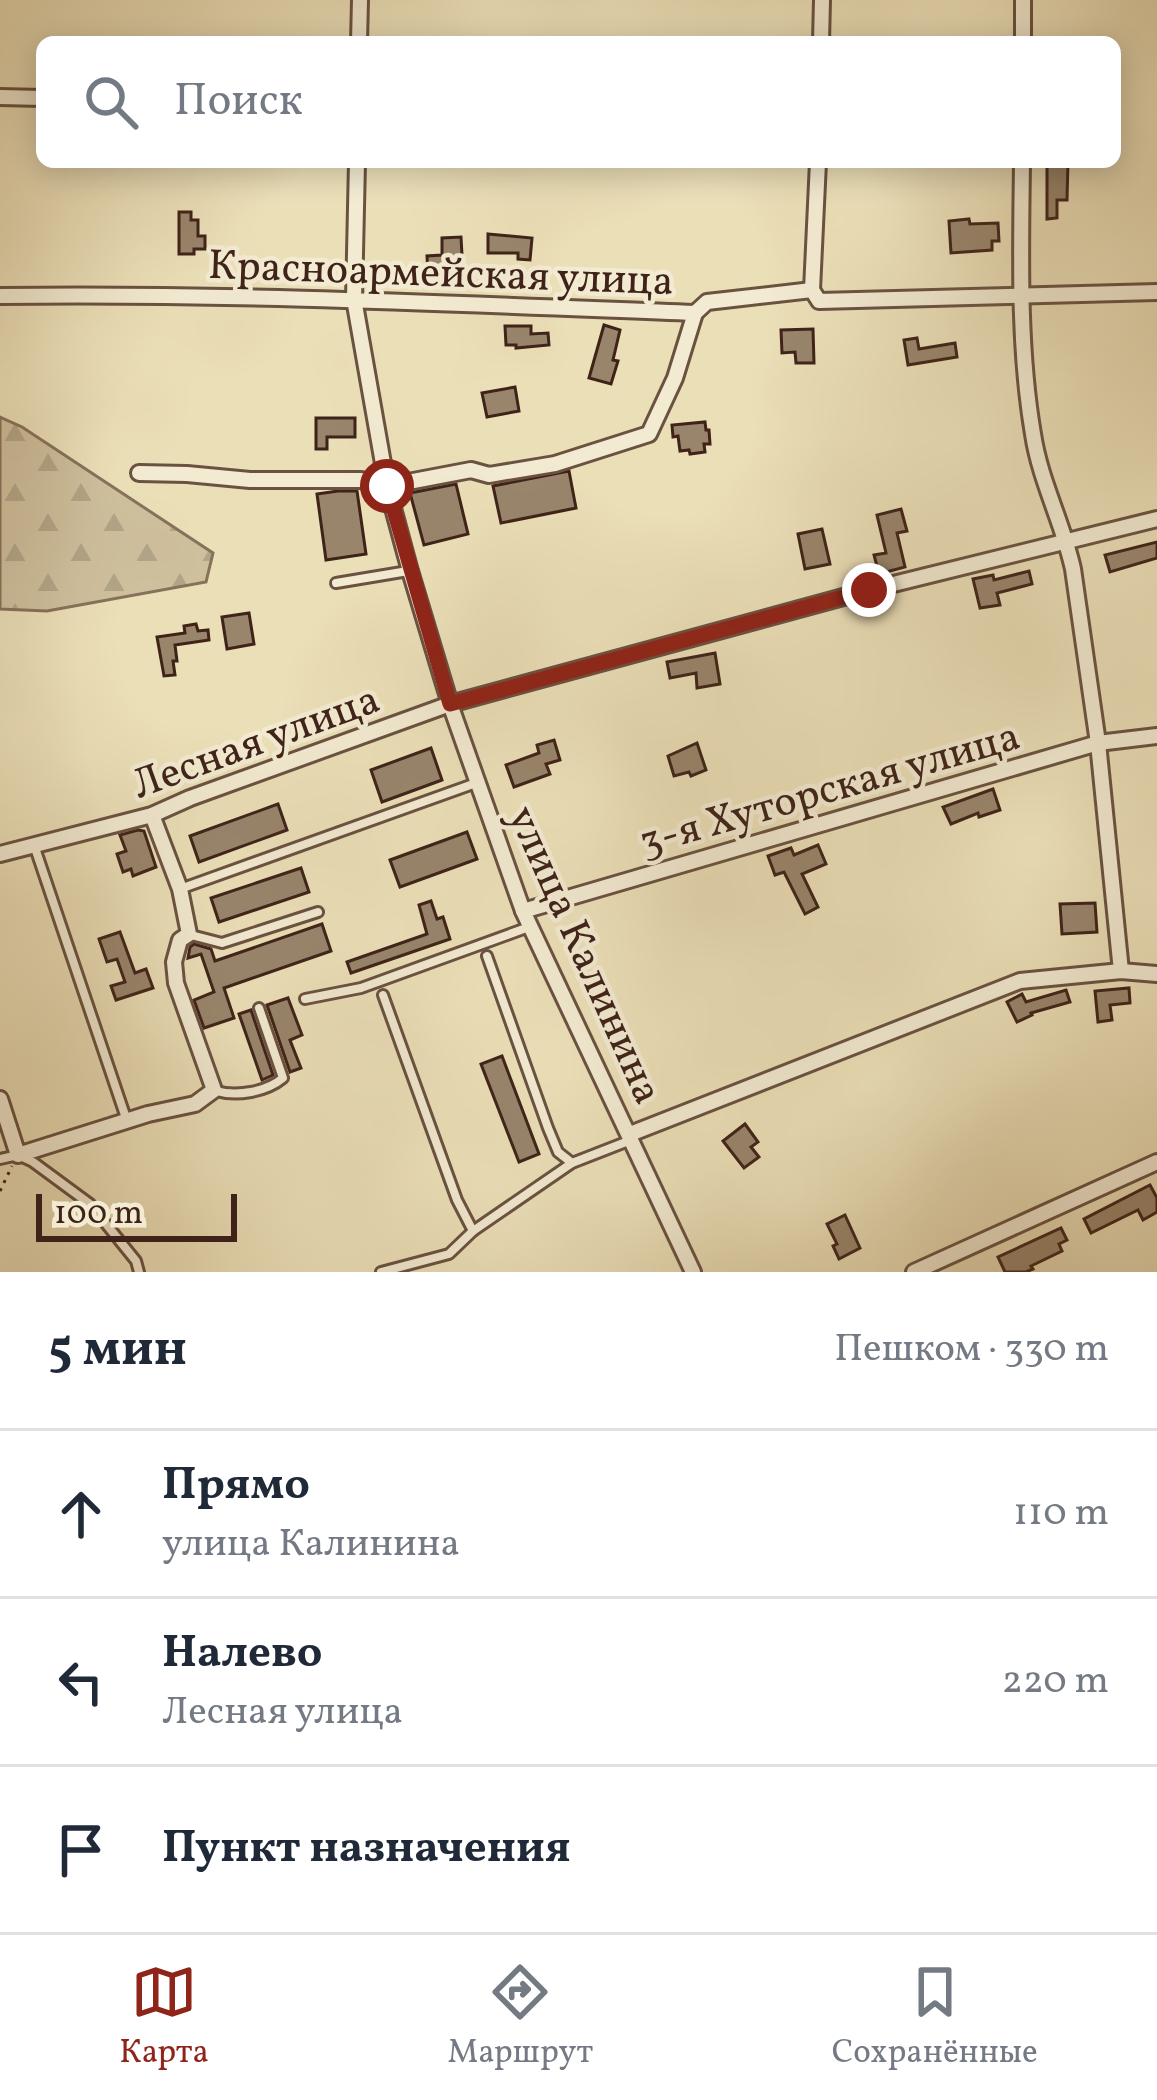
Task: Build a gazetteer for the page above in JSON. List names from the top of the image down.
{
  "streets": {
    "street": [
      "Красноармейская улица",
      "Лесная улица",
      "3-я Хуторская улица",
      "улица Калинина"
    ]
  },
  "crossings": [
    ["Красноармейская улица", "улица Калинина"],
    ["Лесная улица", "улица Калинина"],
    ["3-я Хуторская улица", "улица Калинина"]
  ],
  "scale_bar": "100 m",
  "page": {
    "search": "Поиск",
    "scale": "100 m",
    "heading": ["5 мин", "Пешком · 330 m"],
    "list": [
      ["Прямо", "улица Калинина", "110 m"],
      ["Налево", "Лесная улица", "220 m"],
      "Пункт назначения"
    ],
    "nav": ["Карта", "Маршрут", "Сохранённые"]
  }
}
